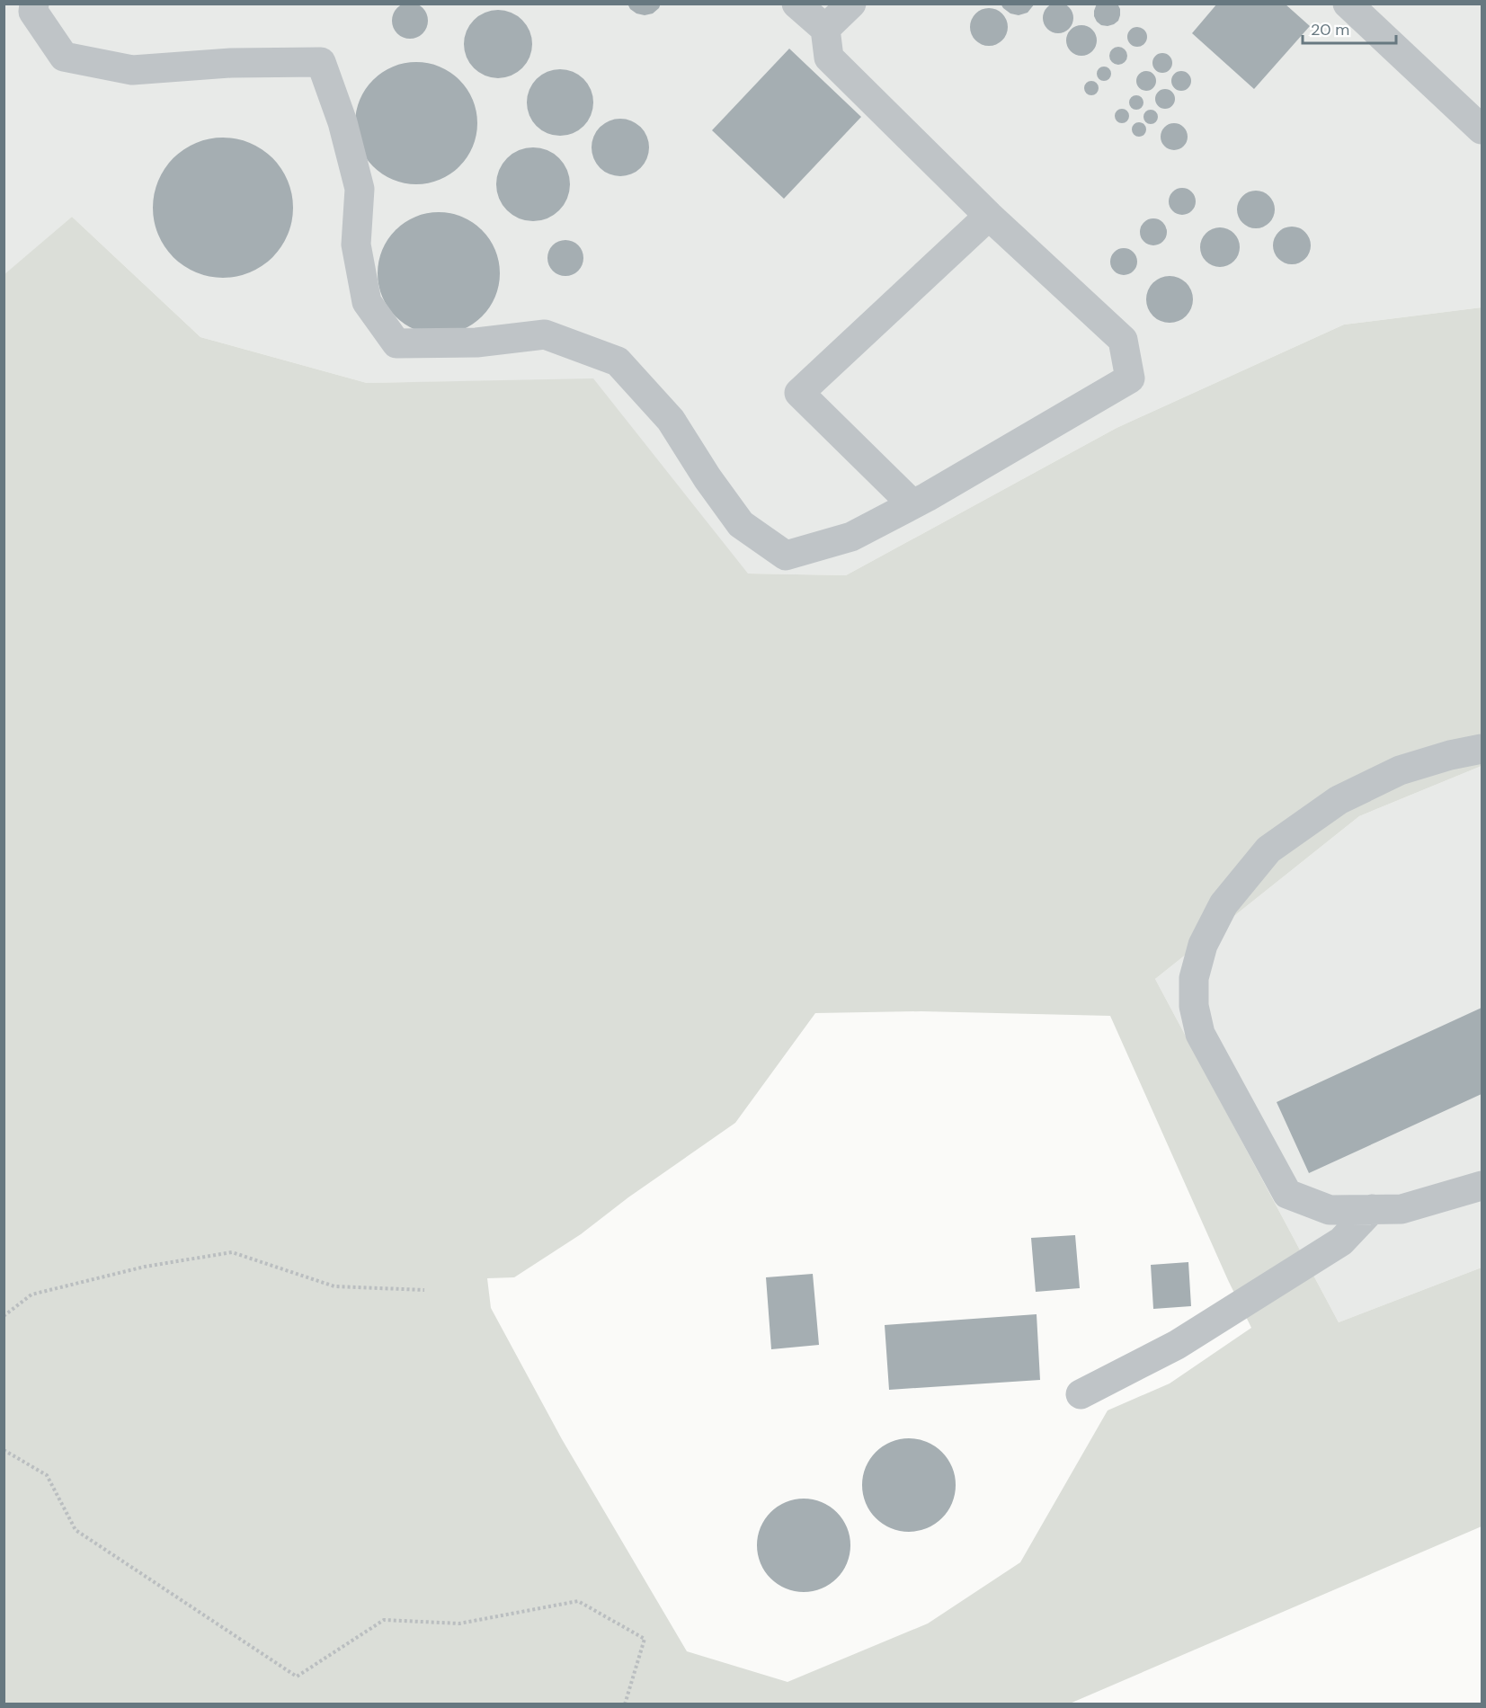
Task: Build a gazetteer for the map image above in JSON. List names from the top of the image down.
{
  "scale_bar": "20 m"
}
